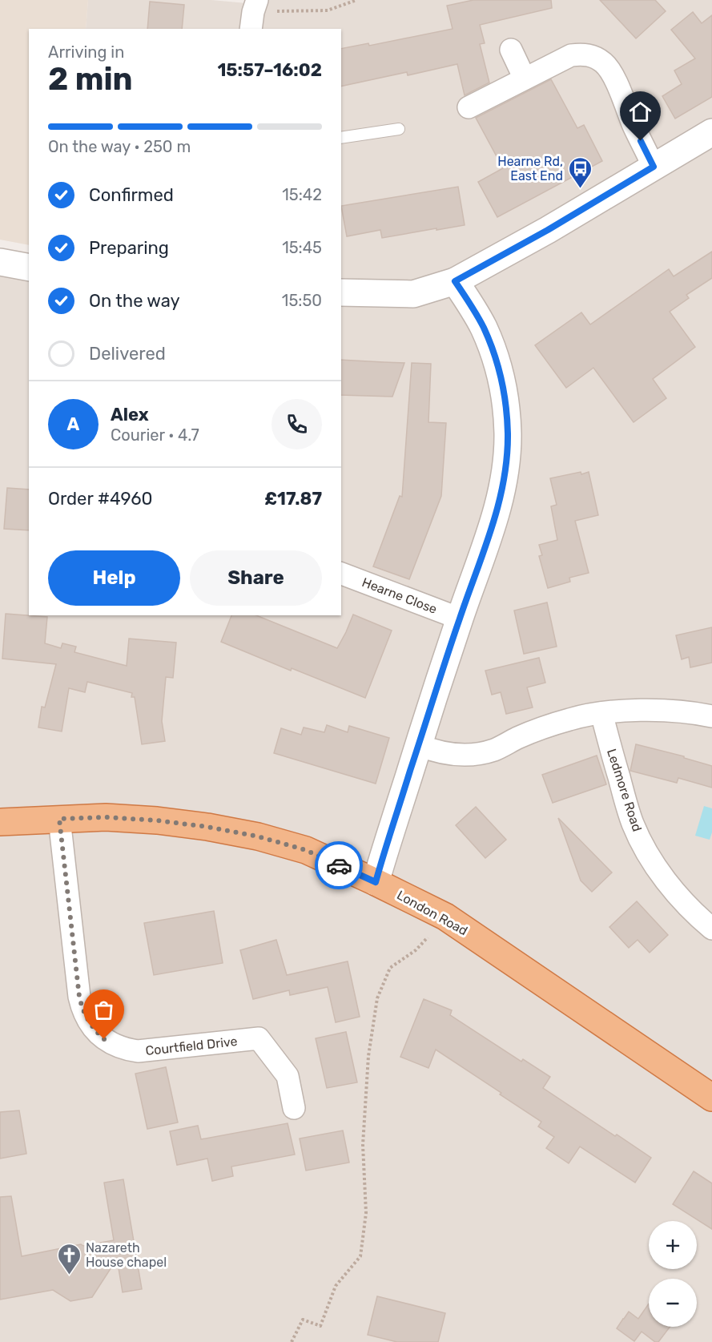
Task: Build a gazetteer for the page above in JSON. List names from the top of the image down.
{
  "streets": {
    "highway": ["London Road"],
    "street": ["Hearne Close", "Ledmore Road", "Courtfield Drive"]
  },
  "crossings": [
    ["London Road", "Courtfield Drive"]
  ],
  "places": {
    "bus stop": ["Hearne Rd, East End"],
    "church": ["Nazareth House chapel"]
  },
  "page": {
    "heading": ["2 min", "Arriving in", "15:57–16:02"],
    "panel": [
      "Alex",
      "Courier · 4.7",
      "Order #4960",
      "£17.87"
    ],
    "bar": "On the way · 250 m",
    "list": [
      ["Confirmed", "15:42"],
      ["Preparing", "15:45"],
      ["On the way", "15:50"],
      "Delivered"
    ],
    "round": "A",
    "buttons": ["Help", "Share"],
    "map_buttons": ["+", "−"]
  }
}
